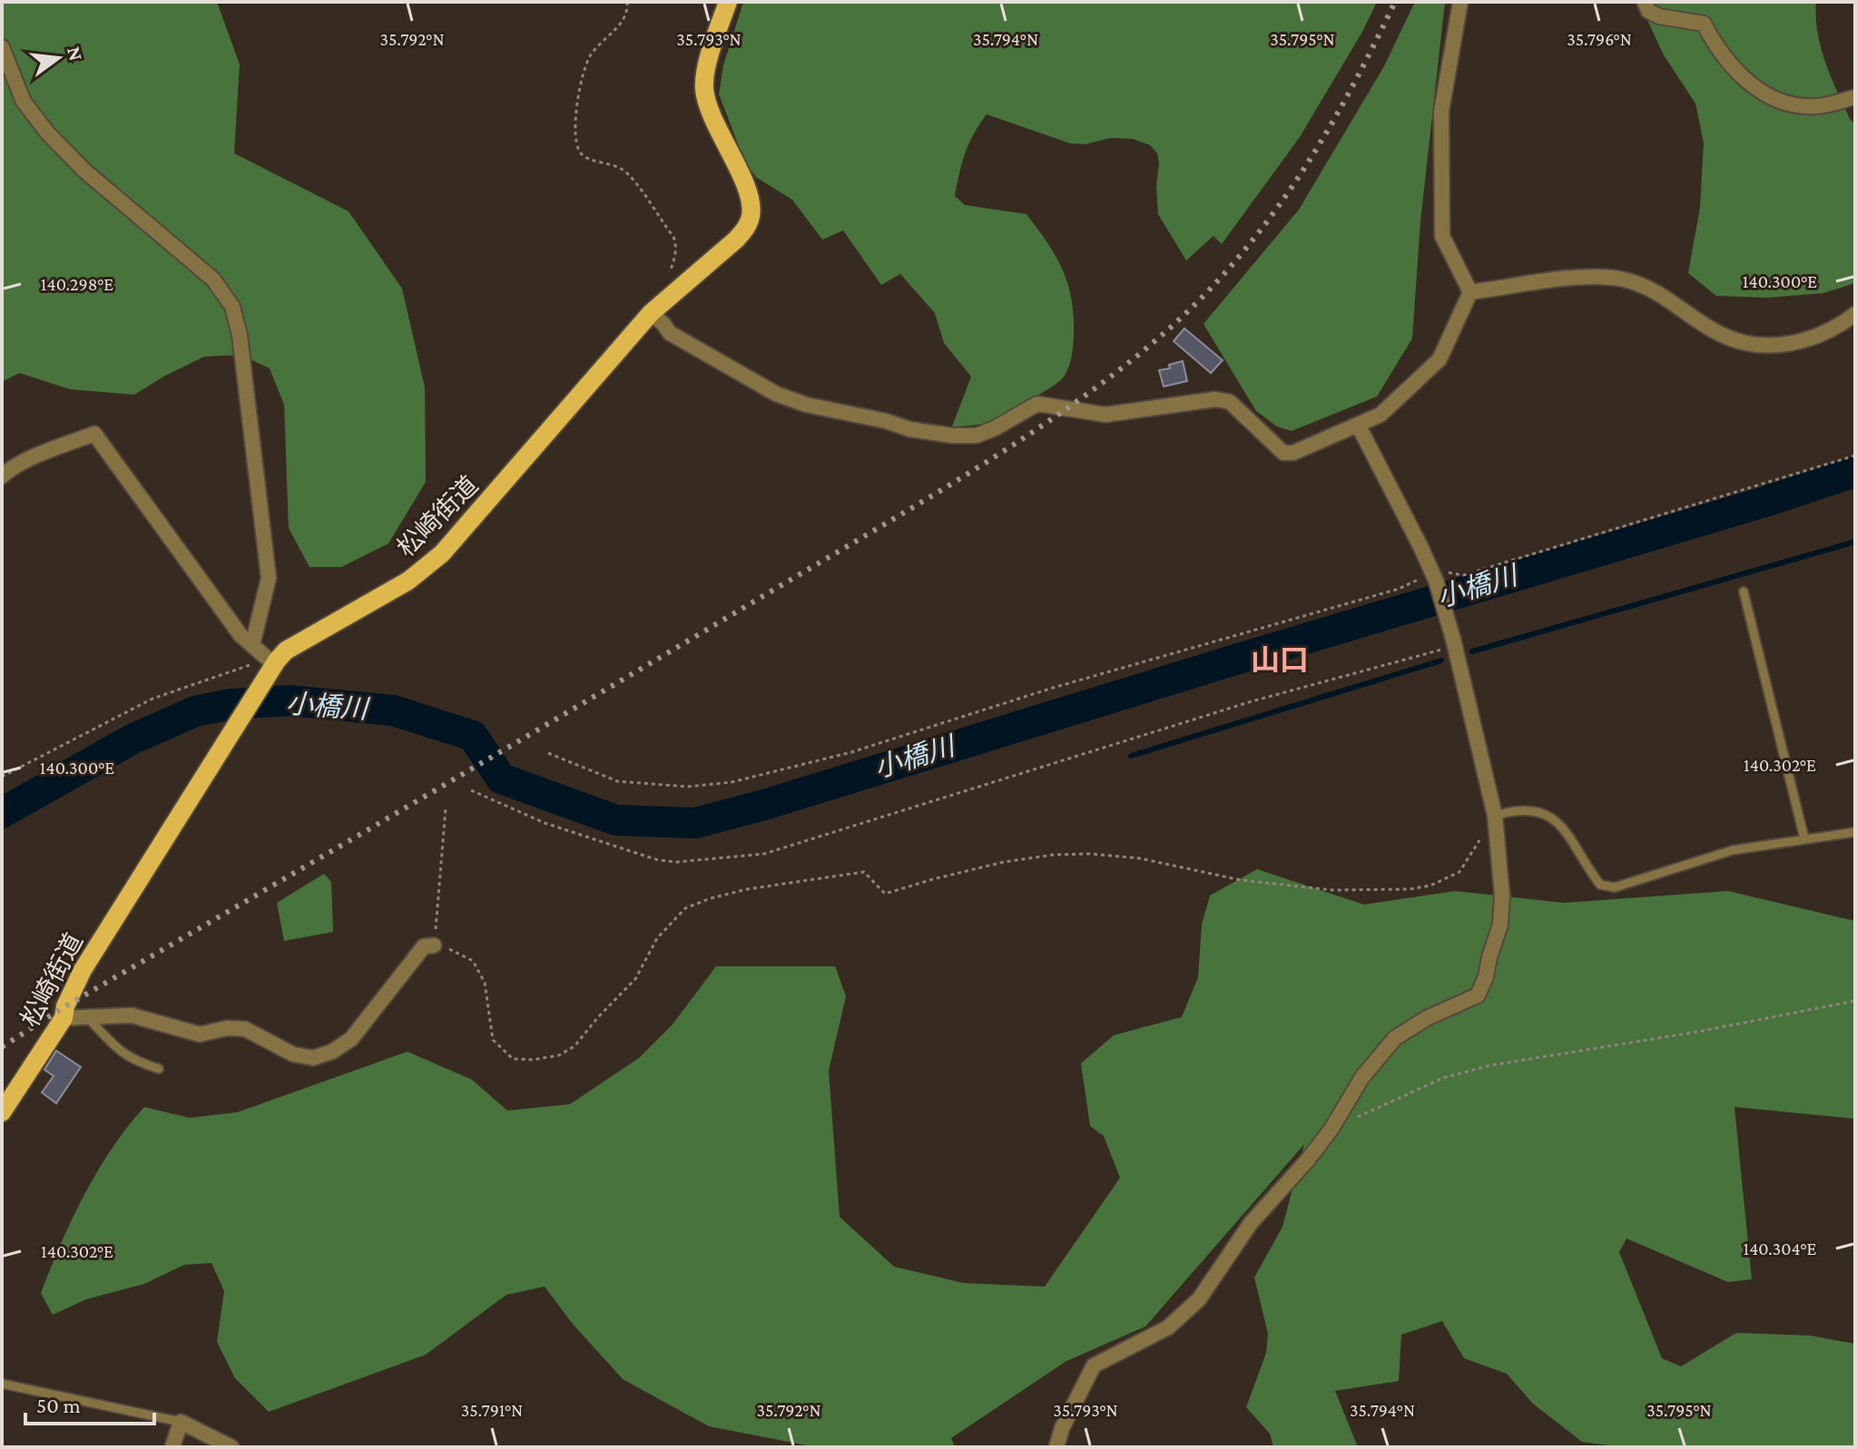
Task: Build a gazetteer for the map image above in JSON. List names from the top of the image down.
{
  "streets": {
    "main road": ["松崎街道"]
  },
  "districts": ["山口"],
  "water": ["小橋川"],
  "scale_bar": "50 m",
  "north": "right",
  "coordinates": [
    "35.792°N",
    "35.793°N",
    "35.794°N",
    "35.795°N",
    "35.796°N",
    "140.300°E",
    "140.298°E",
    "140.302°E",
    "140.304°E",
    "35.791°N"
  ]
}
